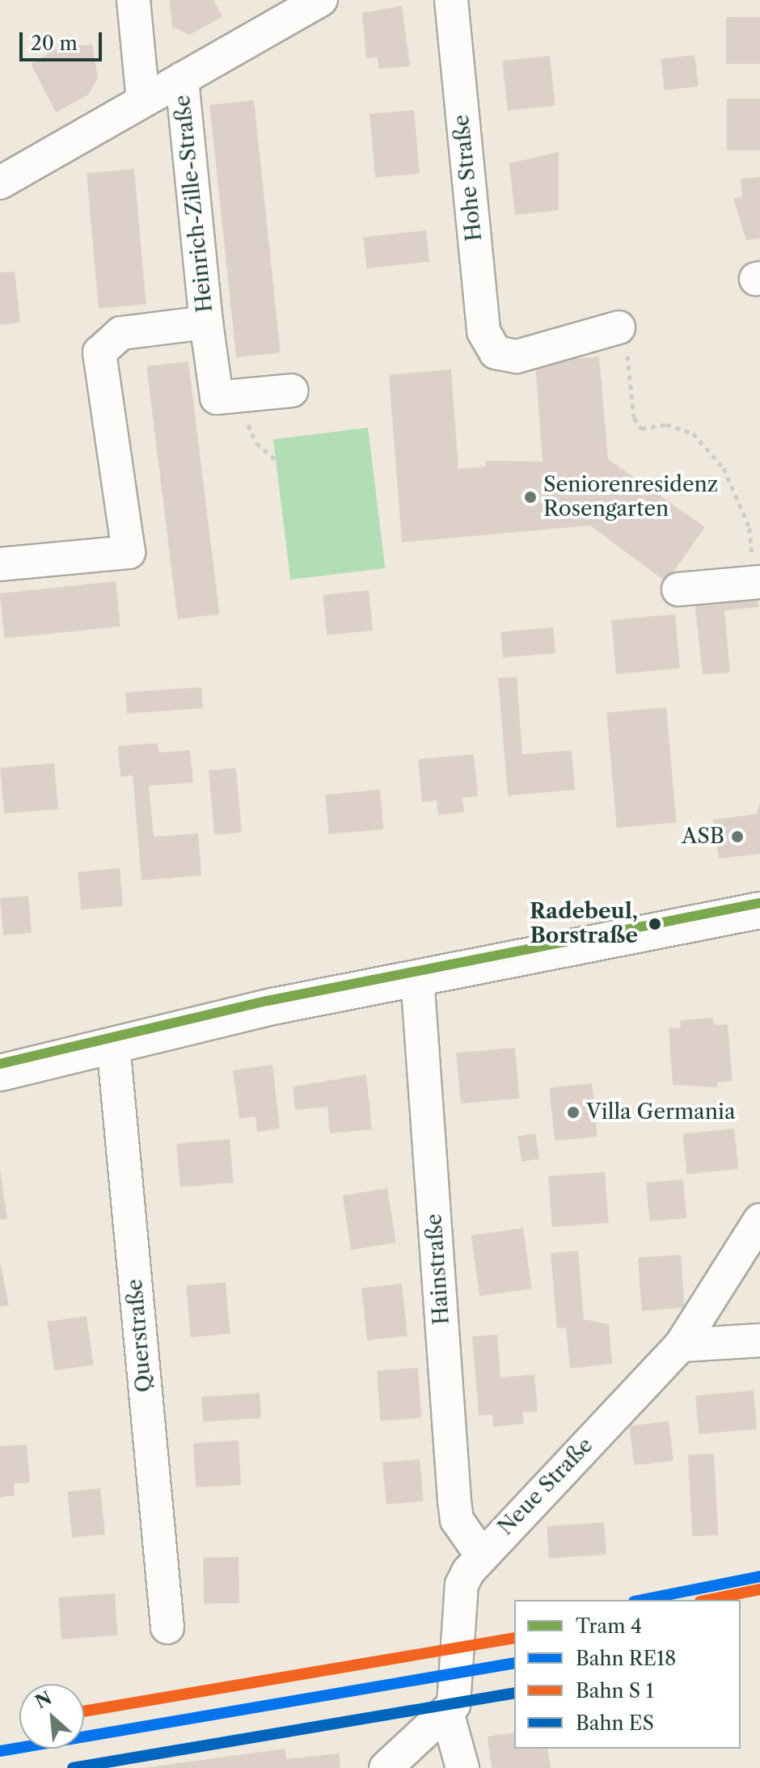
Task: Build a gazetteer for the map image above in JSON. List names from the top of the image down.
{
  "streets": {
    "street": [
      "Hohe Straße",
      "Heinrich-Zille-Straße",
      "Hainstraße",
      "Querstraße",
      "Neue Straße"
    ]
  },
  "crossings": [
    ["Hainstraße", "Neue Straße"]
  ],
  "places": [
    "Seniorenresidenz Rosengarten",
    "ASB",
    "Radebeul, Borstraße",
    "Villa Germania"
  ],
  "lines": ["tram line 4", "rail line RE18", "rail line ES"],
  "legend": [
    "Tram 4",
    "Bahn RE18",
    "Bahn S 1",
    "Bahn ES"
  ],
  "scale_bar": "20 m",
  "north": "top left"
}
